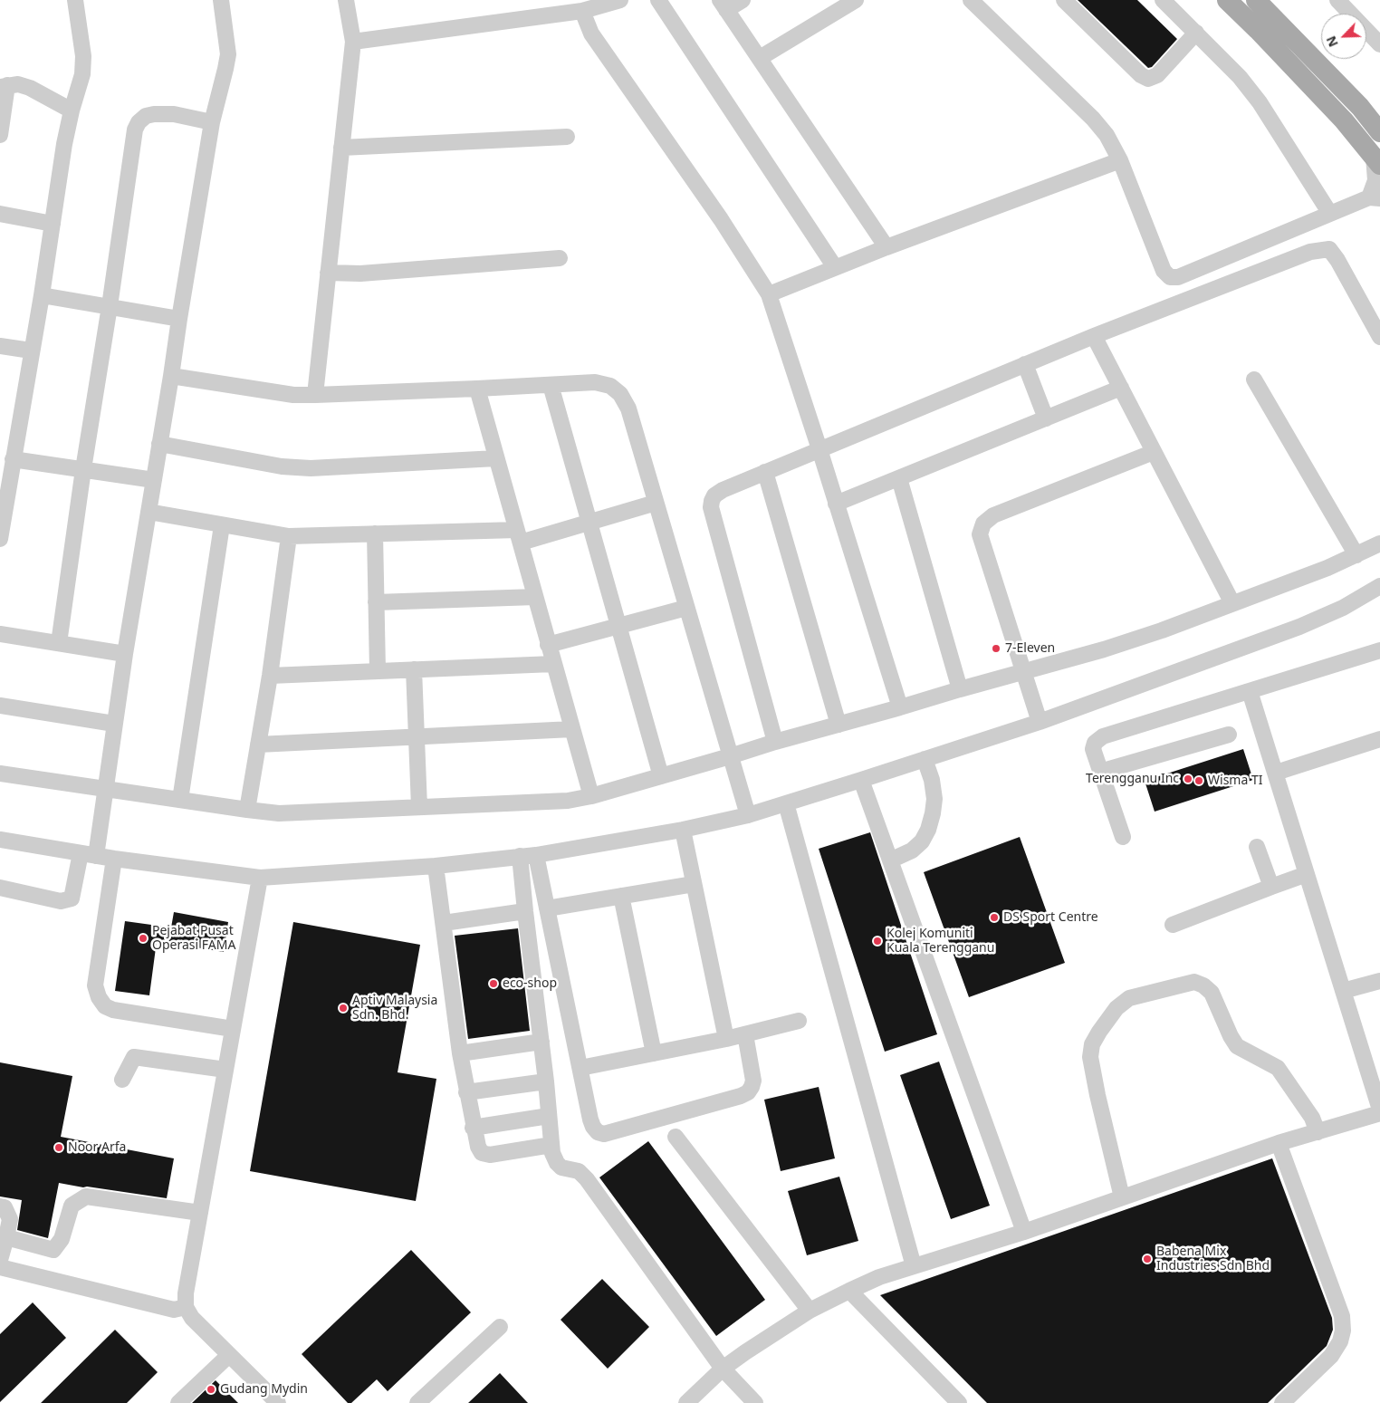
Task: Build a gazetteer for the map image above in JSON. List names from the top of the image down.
{
  "places": [
    "7-Eleven",
    "Terengganu Inc",
    "Wisma TI",
    "DS Sport Centre",
    "Pejabat Pusat Operasi FAMA",
    "Kolej Komuniti Kuala Terengganu",
    "eco-shop",
    "Aptiv Malaysia Sdn. Bhd.",
    "Noor Arfa",
    "Babena Mix Industries Sdn Bhd",
    "Gudang Mydin"
  ],
  "north": "bottom left"
}
